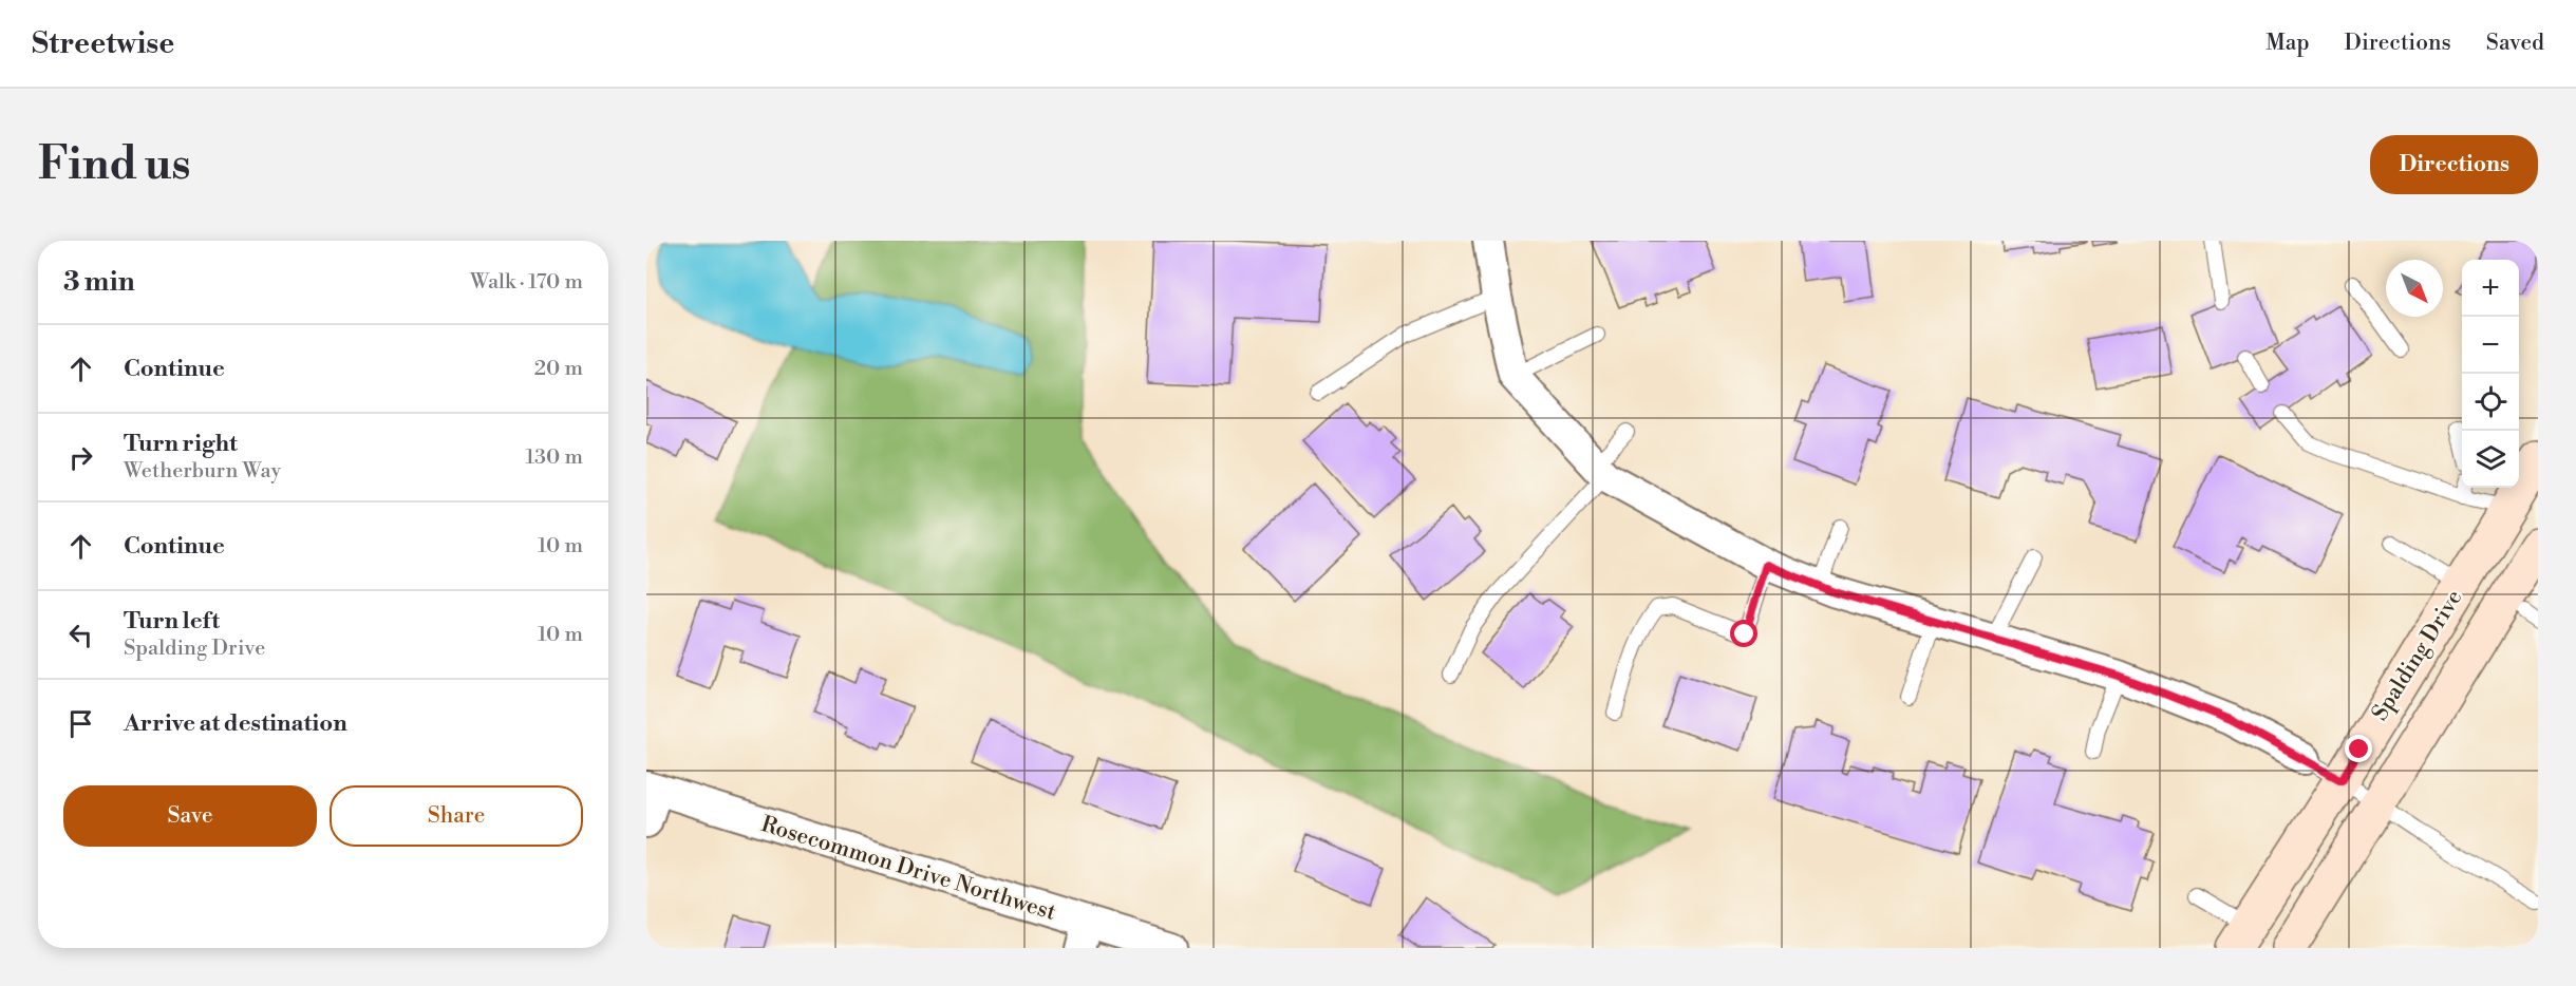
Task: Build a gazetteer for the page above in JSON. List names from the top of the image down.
{
  "streets": {
    "main road": ["Spalding Drive"],
    "street": ["Rosecommon Drive Northwest"]
  },
  "north": "bottom right",
  "page": {
    "header": "Streetwise",
    "nav": ["Map", "Directions", "Saved"],
    "buttons": [
      "Directions",
      ["Save", "Share"]
    ],
    "title": "Find us",
    "heading": ["3 min", "Walk · 170 m"],
    "map_buttons": ["+", "−"],
    "list": [
      ["Continue", "20 m"],
      ["Turn right", "Wetherburn Way", "130 m"],
      ["Continue", "10 m"],
      ["Turn left", "Spalding Drive", "10 m"],
      "Arrive at destination"
    ]
  }
}
